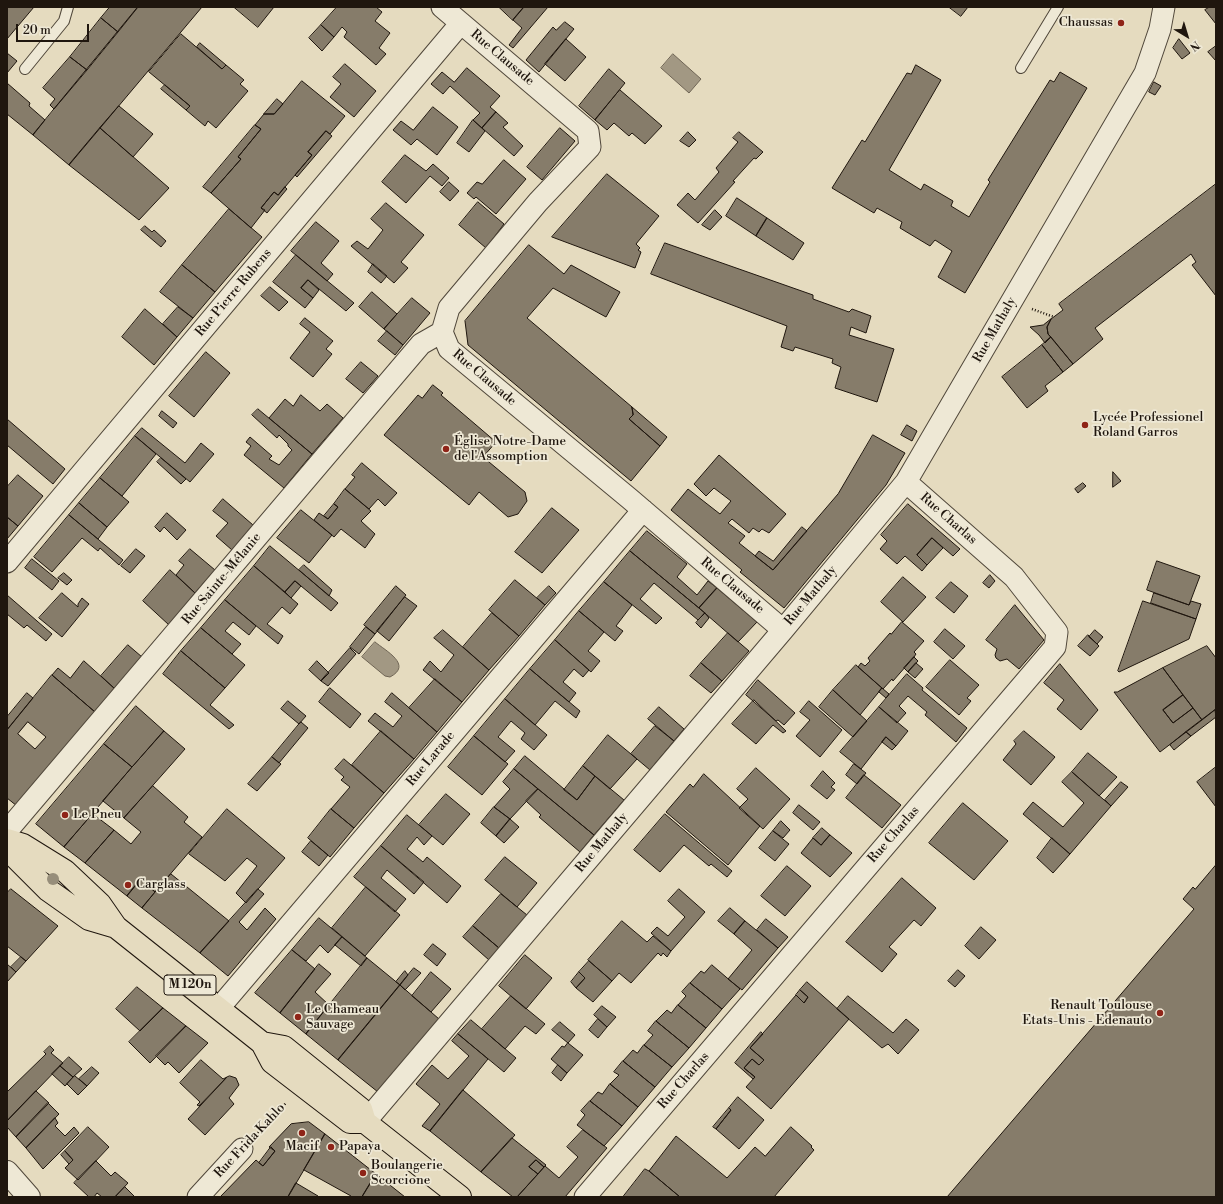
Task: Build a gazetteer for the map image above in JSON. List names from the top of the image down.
{
  "streets": {
    "main road": ["M 120n"],
    "street": [
      "Rue Clausade",
      "Rue Pierre Rubens",
      "Rue Mathaly",
      "Rue Charlas",
      "Rue Sainte-Mélanie",
      "Rue Larade",
      "Rue Frida Kahlo"
    ]
  },
  "crossings": [
    ["Rue Clausade", "Rue Pierre Rubens"],
    ["Rue Clausade", "Rue Mathaly"],
    ["Rue Clausade", "Rue Sainte-Mélanie"],
    ["Rue Clausade", "Rue Larade"],
    ["Rue Mathaly", "Rue Charlas"],
    ["Rue Mathaly", "M 120n"],
    ["Rue Larade", "M 120n"],
    ["M 120n", "Rue Frida Kahlo"]
  ],
  "places": [
    "Chaussas",
    "Lycée Professionel Roland Garros",
    "Église Notre-Dame de l'Assomption",
    "Le Pneu",
    "Carglass",
    "Renault Toulouse Etats-Unis - Edenauto",
    "Le Chameau Sauvage",
    "Macif",
    "Papaya",
    "Boulangerie Scorcione"
  ],
  "scale_bar": "20 m",
  "north": "bottom right"
}
